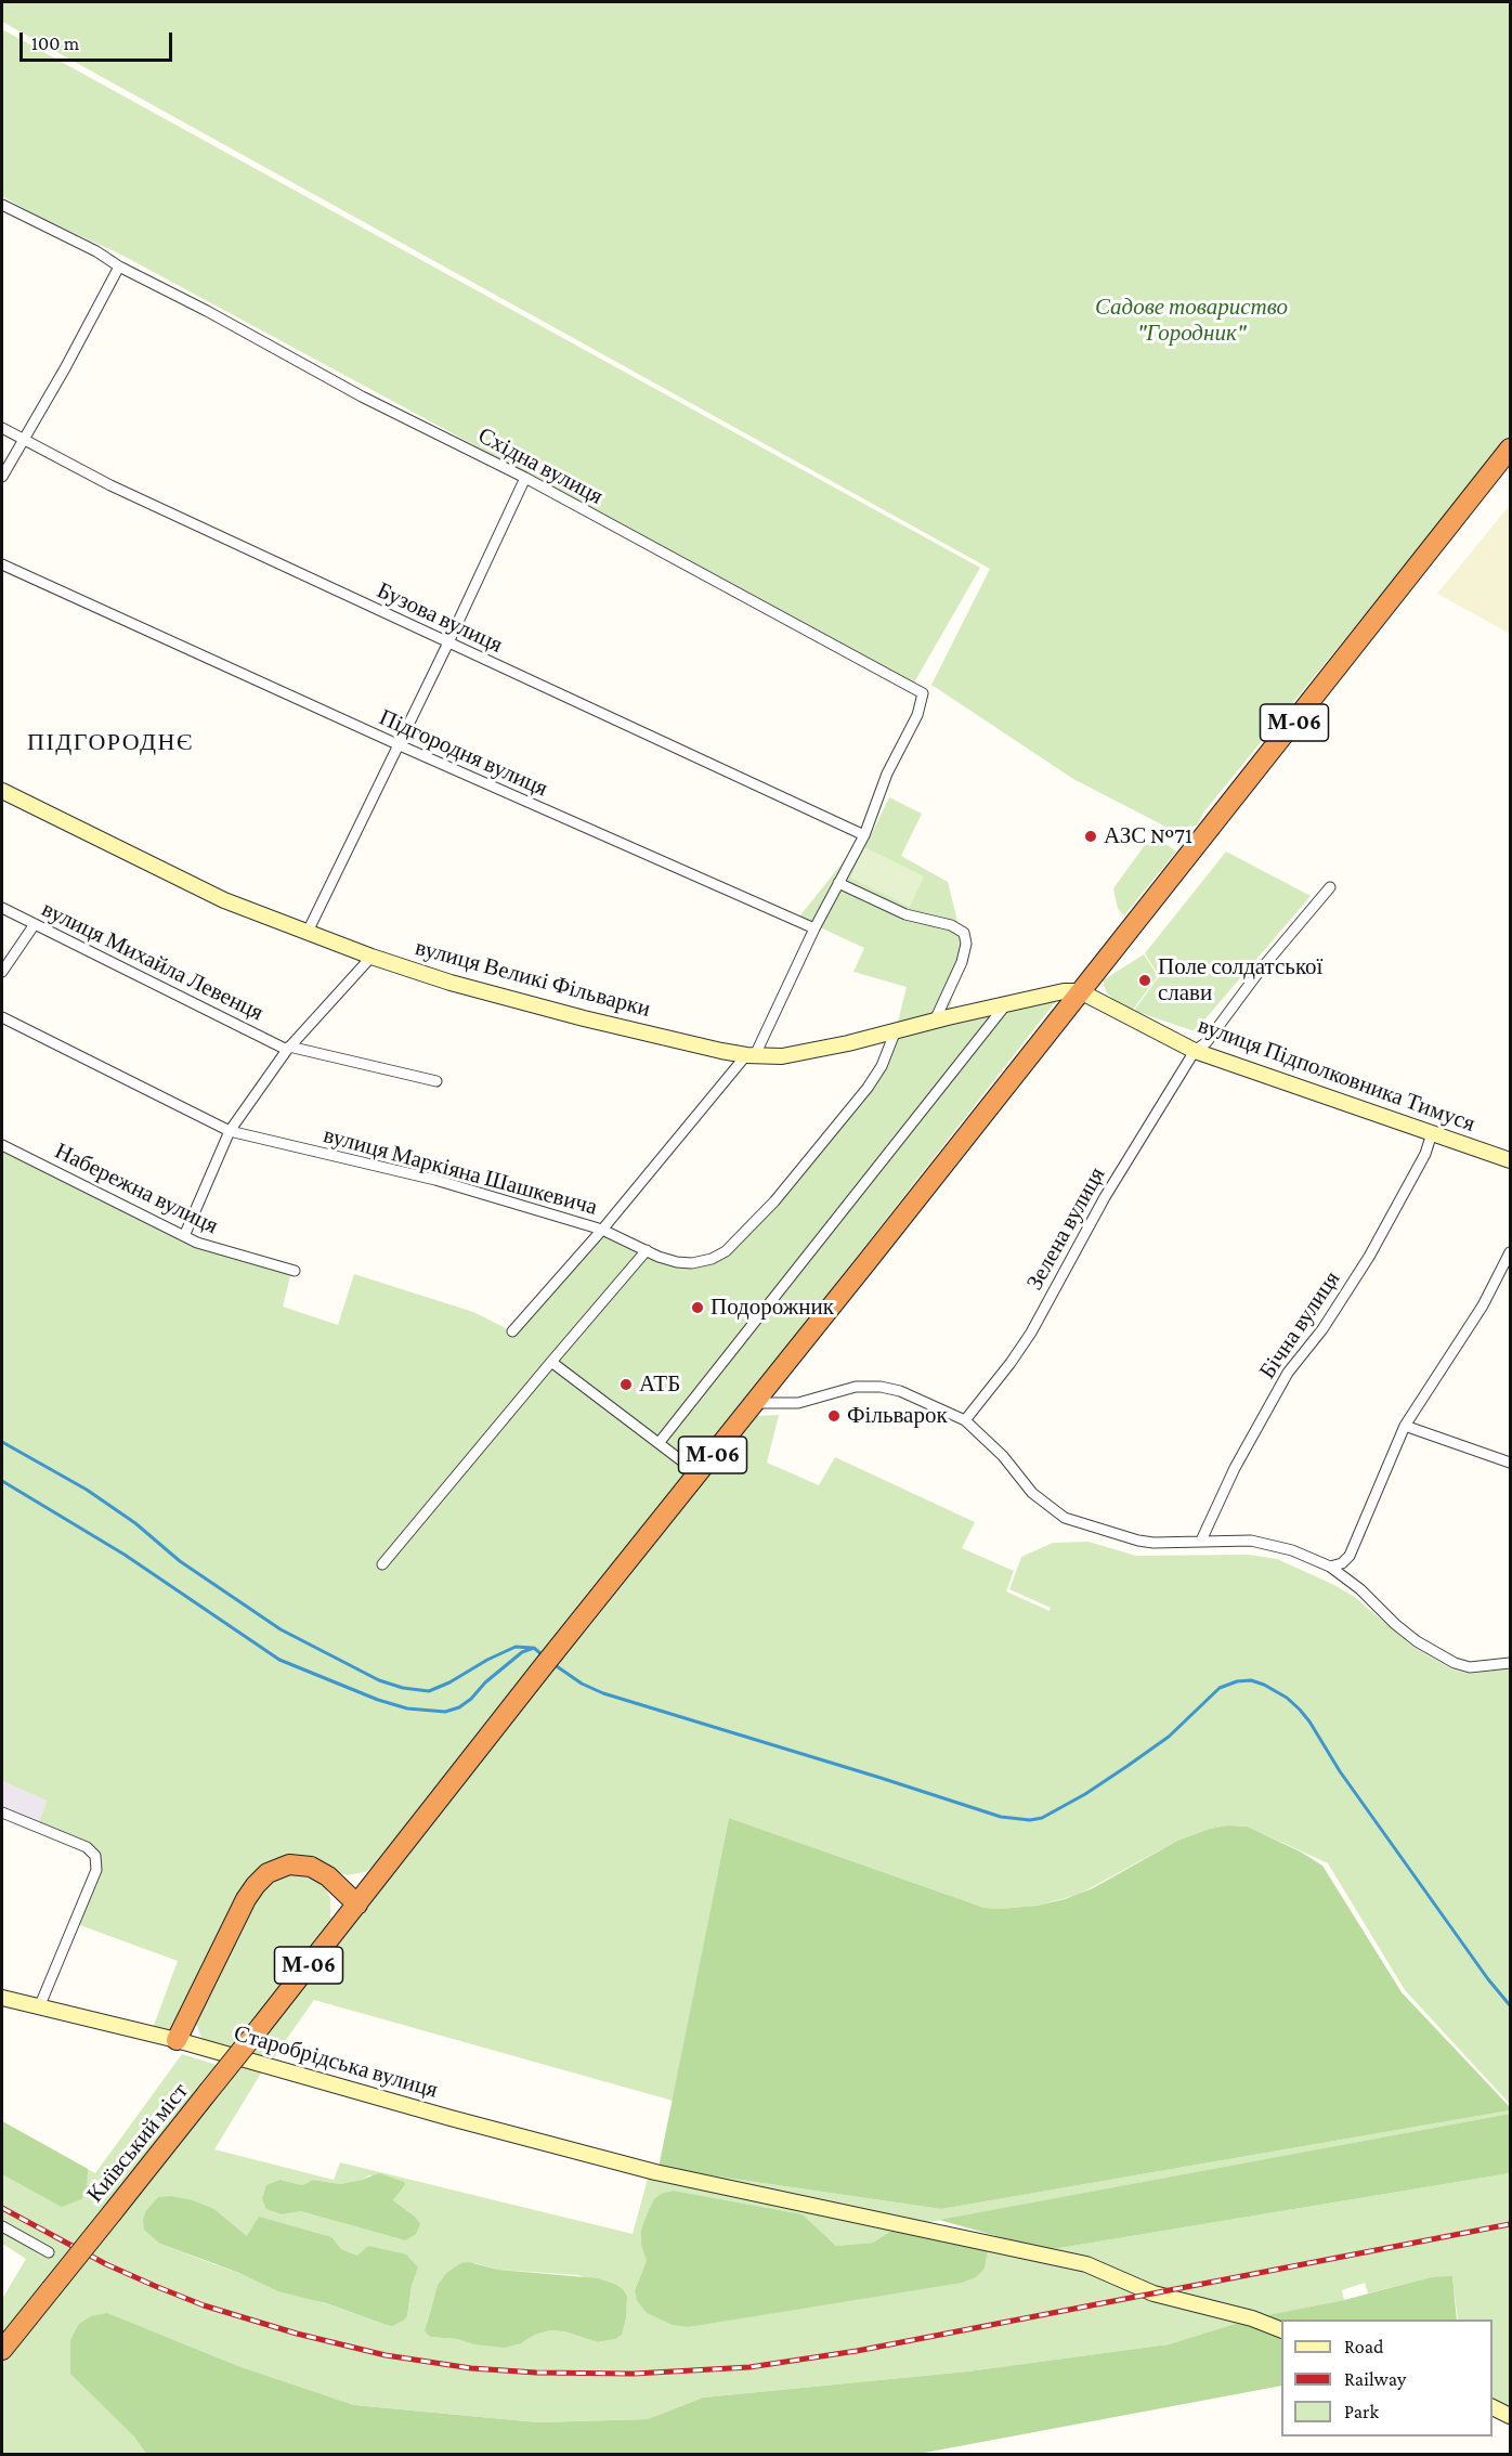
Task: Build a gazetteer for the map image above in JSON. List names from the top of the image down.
{
  "streets": {
    "highway": ["М-06", "Київський міст"],
    "street": [
      "Східна вулиця",
      "Бузова вулиця",
      "Підгородня вулиця",
      "вулиця Михайла Левенця",
      "вулиця Великі Фільварки",
      "вулиця Підполковника Тимуся",
      "вулиця Маркіяна Шашкевича",
      "Набережна вулиця",
      "Зелена вулиця",
      "Бічна вулиця",
      "Старобрідська вулиця"
    ]
  },
  "crossings": [
    ["Східна вулиця", "Бузова вулиця"],
    ["М-06", "вулиця Великі Фільварки"],
    ["М-06", "вулиця Підполковника Тимуся"],
    ["М-06", "Київський міст"],
    ["вулиця Великі Фільварки", "вулиця Підполковника Тимуся"],
    ["вулиця Великі Фільварки", "вулиця Маркіяна Шашкевича"],
    ["вулиця Підполковника Тимуся", "Зелена вулиця"],
    ["вулиця Підполковника Тимуся", "Бічна вулиця"]
  ],
  "districts": ["ПІДГОРОДНЄ"],
  "parks": ["Садове товариство \"Городник\""],
  "places": [
    "АЗС №71",
    "Поле солдатської слави",
    "Подорожник",
    "АТБ",
    "Фільварок"
  ],
  "legend": ["Road", "Railway", "Park"],
  "scale_bar": "100 m"
}
